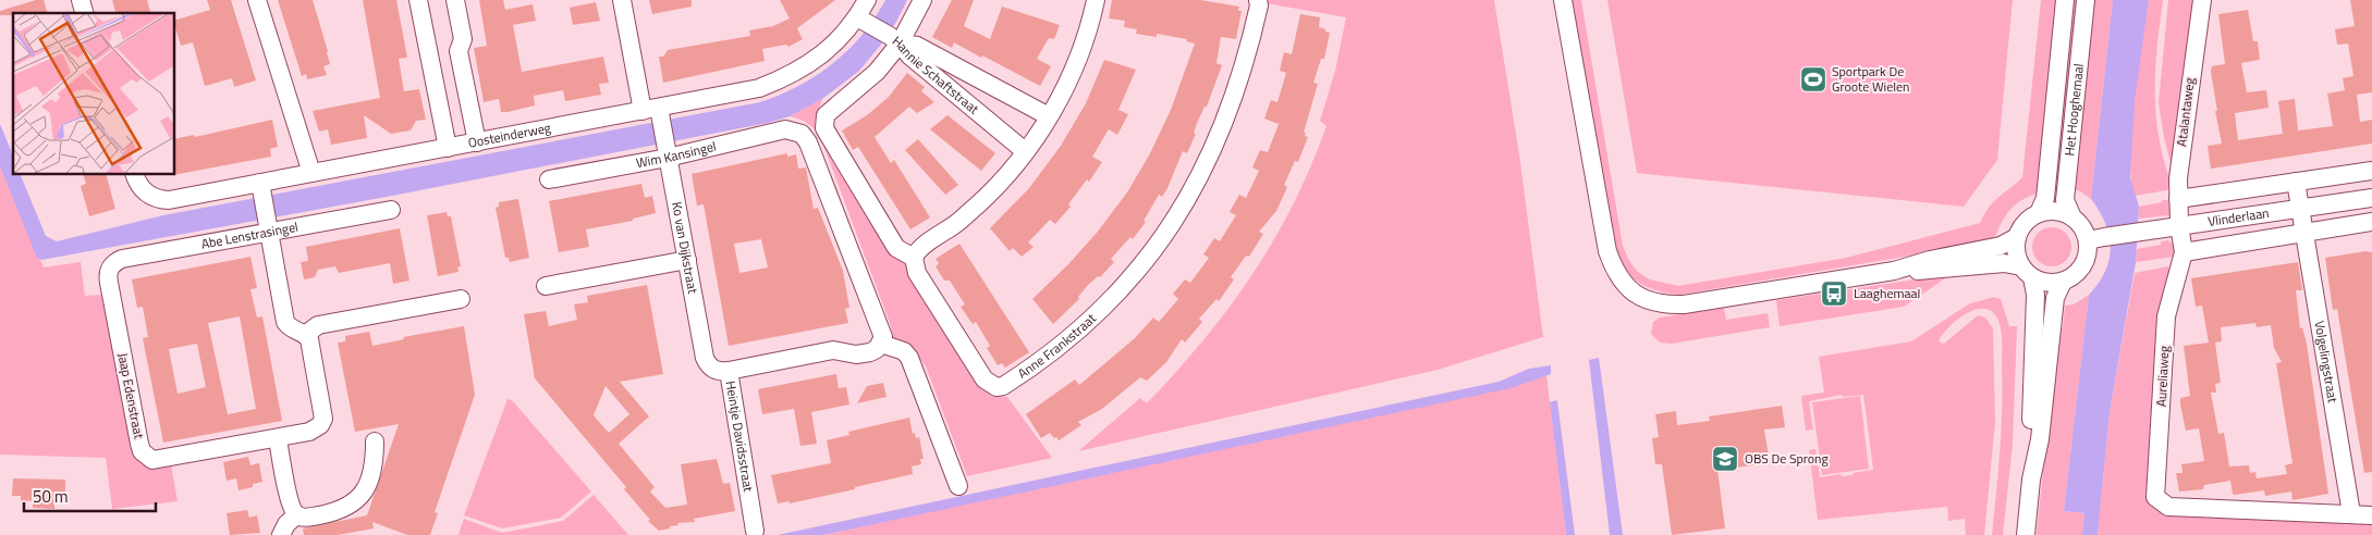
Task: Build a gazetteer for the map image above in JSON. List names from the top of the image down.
{
  "streets": {
    "street": [
      "Hannie Schaftstraat",
      "Het Hooghemaal",
      "Atalantaweg",
      "Oosteinderweg",
      "Wim Kansingel",
      "Vlinderlaan",
      "Abe Lenstrasingel",
      "Ko van Dijkstraat",
      "Anne Frankstraat",
      "Volgelingstraat",
      "Aureliaweg",
      "Jaap Edenstraat",
      "Heintje Davidsstraat"
    ]
  },
  "crossings": [
    ["Het Hooghemaal", "Vlinderlaan"],
    ["Atalantaweg", "Vlinderlaan"],
    ["Atalantaweg", "Aureliaweg"],
    ["Oosteinderweg", "Ko van Dijkstraat"],
    ["Wim Kansingel", "Ko van Dijkstraat"],
    ["Wim Kansingel", "Heintje Davidsstraat"],
    ["Vlinderlaan", "Volgelingstraat"],
    ["Vlinderlaan", "Aureliaweg"],
    ["Abe Lenstrasingel", "Jaap Edenstraat"],
    ["Ko van Dijkstraat", "Heintje Davidsstraat"],
    ["Volgelingstraat", "Aureliaweg"]
  ],
  "places": {
    "sports": ["Sportpark De Groote Wielen"],
    "bus stop": ["Laaghemaal"],
    "school or university": ["OBS De Sprong"]
  },
  "scale_bar": "50 m"
}
